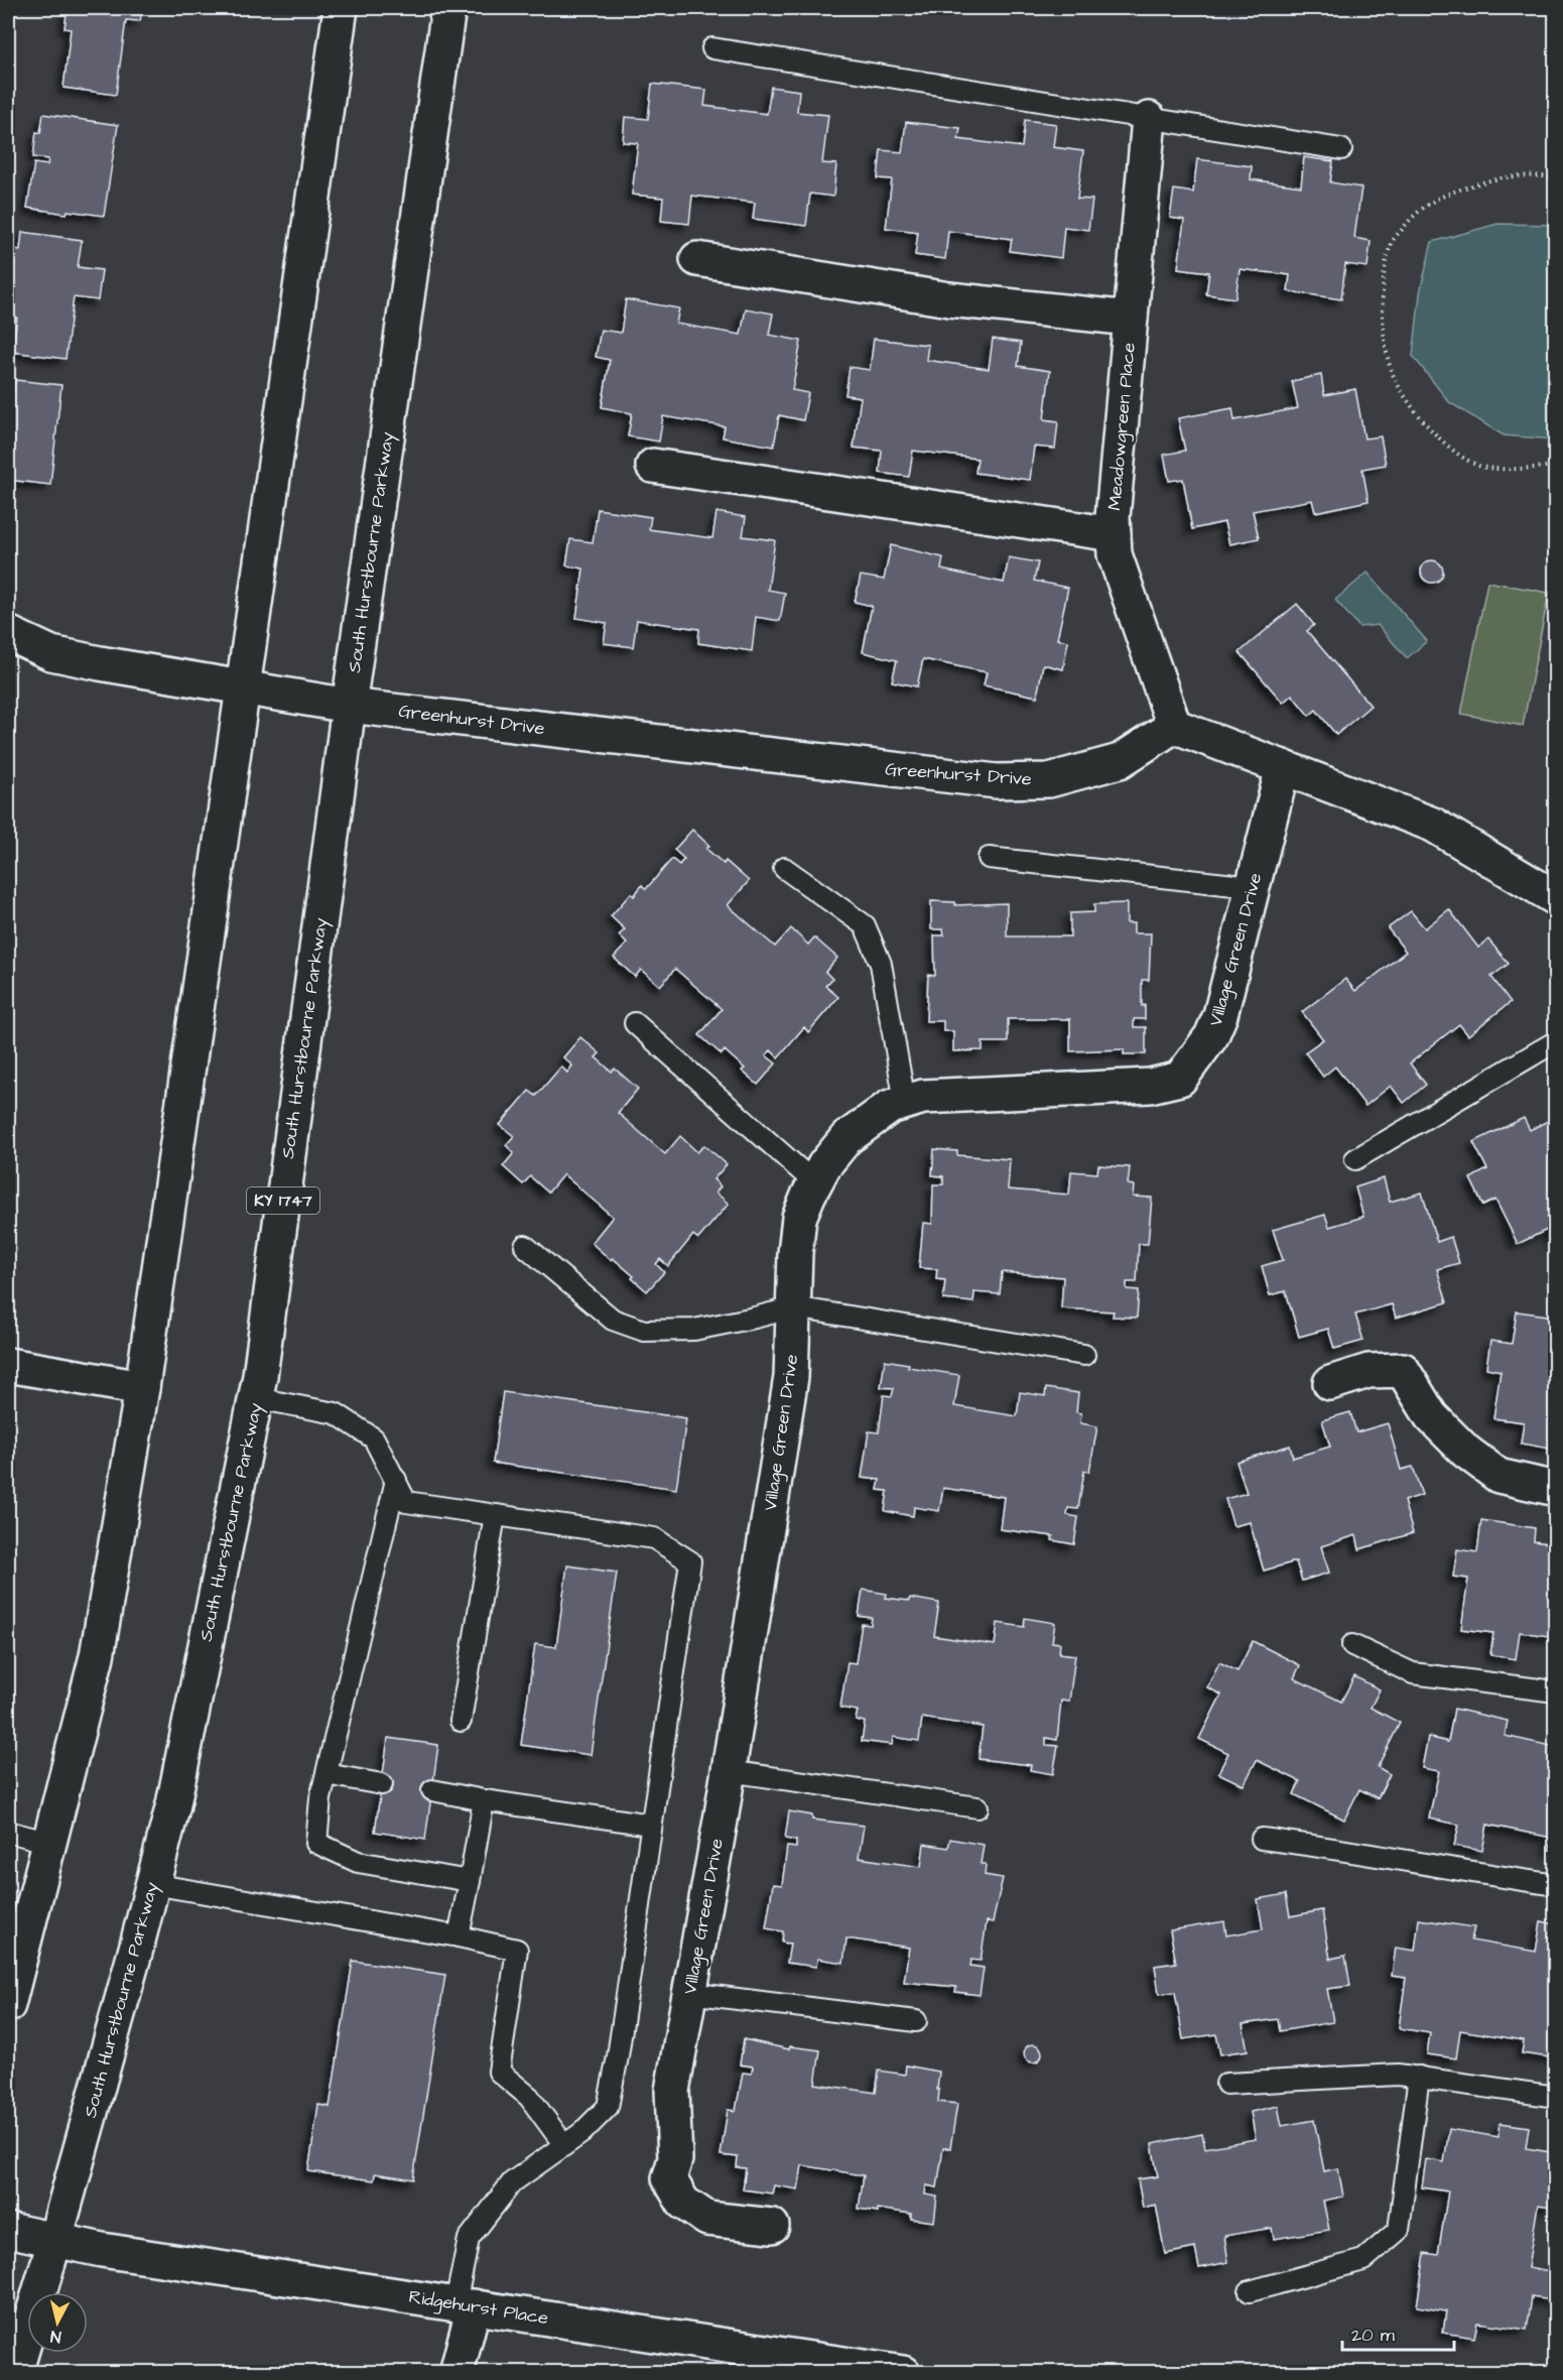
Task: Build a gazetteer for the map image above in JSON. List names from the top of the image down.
{
  "streets": {
    "street": [
      "Meadowgreen Place",
      "South Hurstbourne Parkway",
      "Greenhurst Drive",
      "Village Green Drive",
      "KY 1747",
      "Ridgehurst Place"
    ]
  },
  "crossings": [
    ["Meadowgreen Place", "Greenhurst Drive"],
    ["South Hurstbourne Parkway", "Greenhurst Drive"],
    ["South Hurstbourne Parkway", "Ridgehurst Place"]
  ],
  "scale_bar": "20 m",
  "north": "bottom"
}
